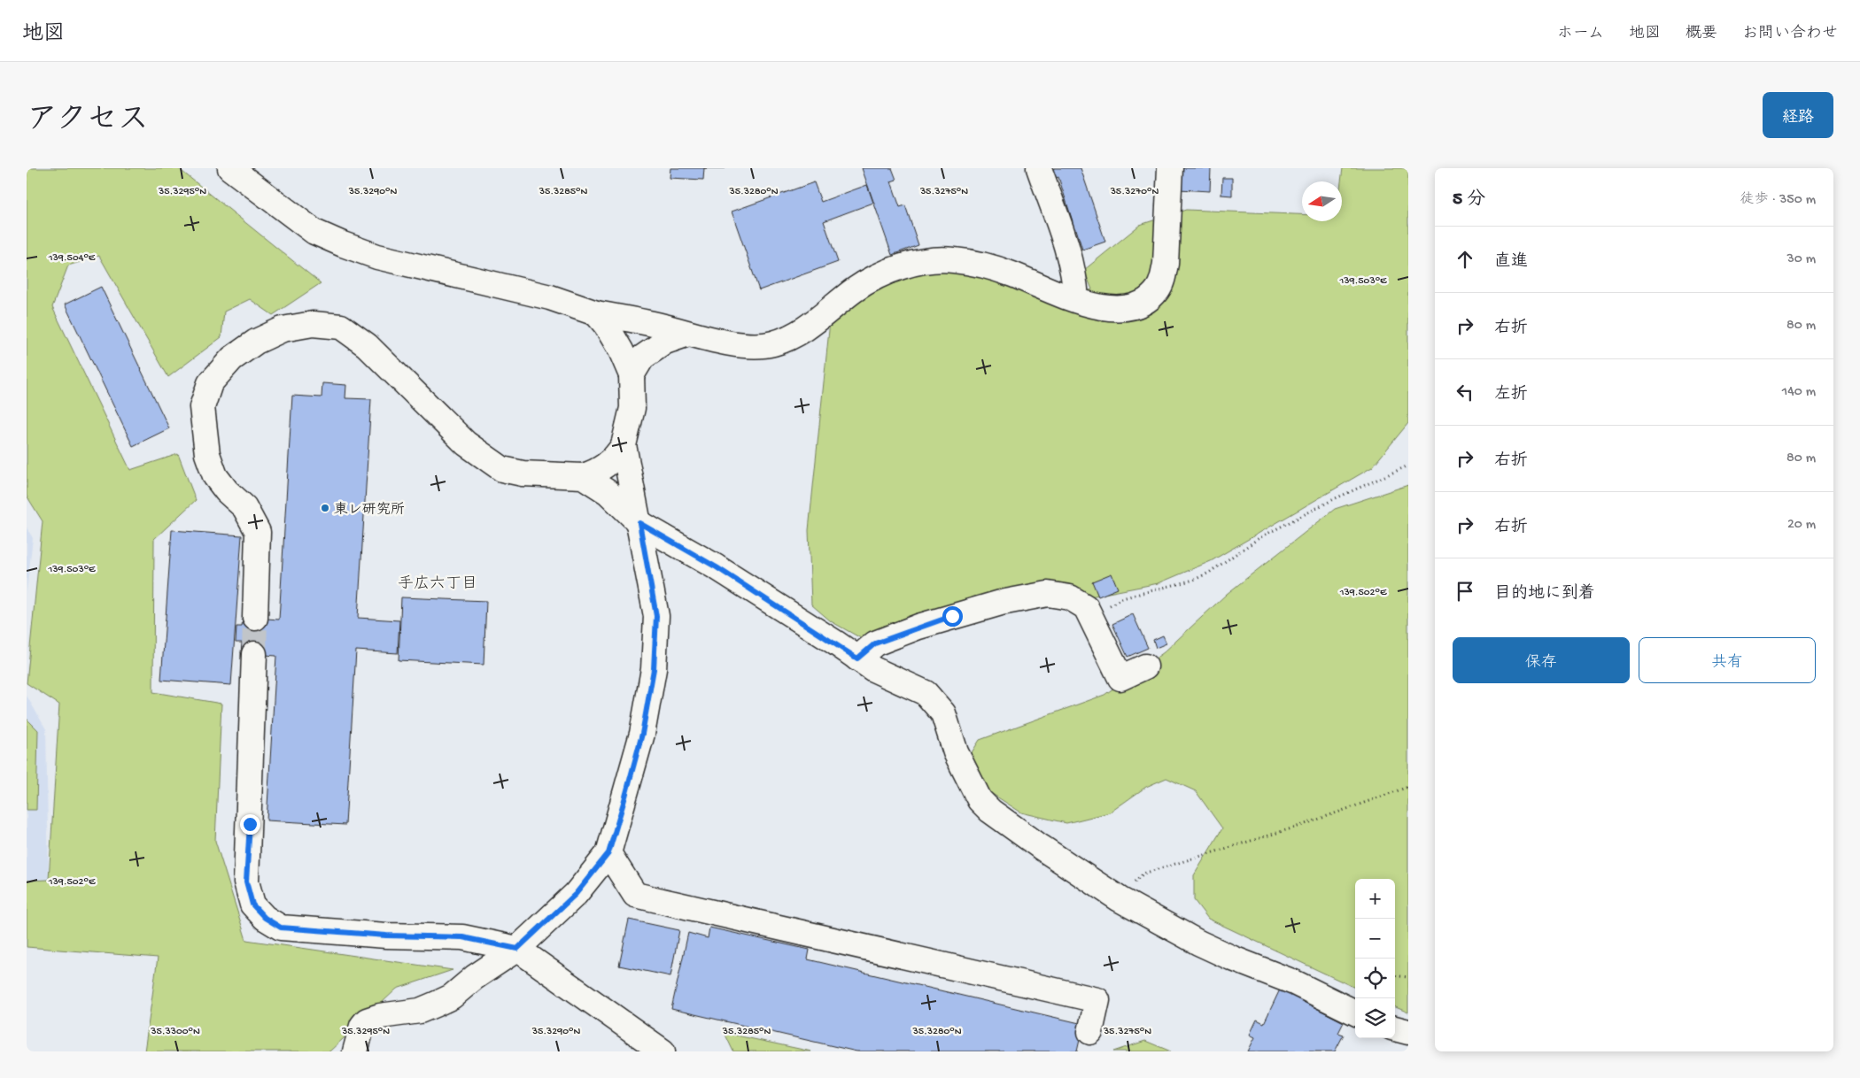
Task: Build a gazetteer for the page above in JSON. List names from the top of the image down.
{
  "districts": ["手広六丁目"],
  "places": ["東レ研究所"],
  "north": "left",
  "page": {
    "header": "地図",
    "nav": [
      "ホーム",
      "地図",
      "概要",
      "お問い合わせ"
    ],
    "title": "アクセス",
    "buttons": [
      "経路",
      ["保存", "共有"]
    ],
    "heading": ["5 分", "徒歩 · 350 m"],
    "list": [
      ["直進", "30 m"],
      ["右折", "80 m"],
      ["左折", "140 m"],
      ["右折", "80 m"],
      ["右折", "20 m"],
      "目的地に到着"
    ],
    "map_buttons": ["+", "−"]
  },
  "coordinates": [
    "35.3295°N",
    "35.3290°N",
    "35.3285°N",
    "35.3280°N",
    "35.3275°N",
    "35.3270°N",
    "139.504°E",
    "139.503°E",
    "139.502°E",
    "35.3300°N"
  ]
}
